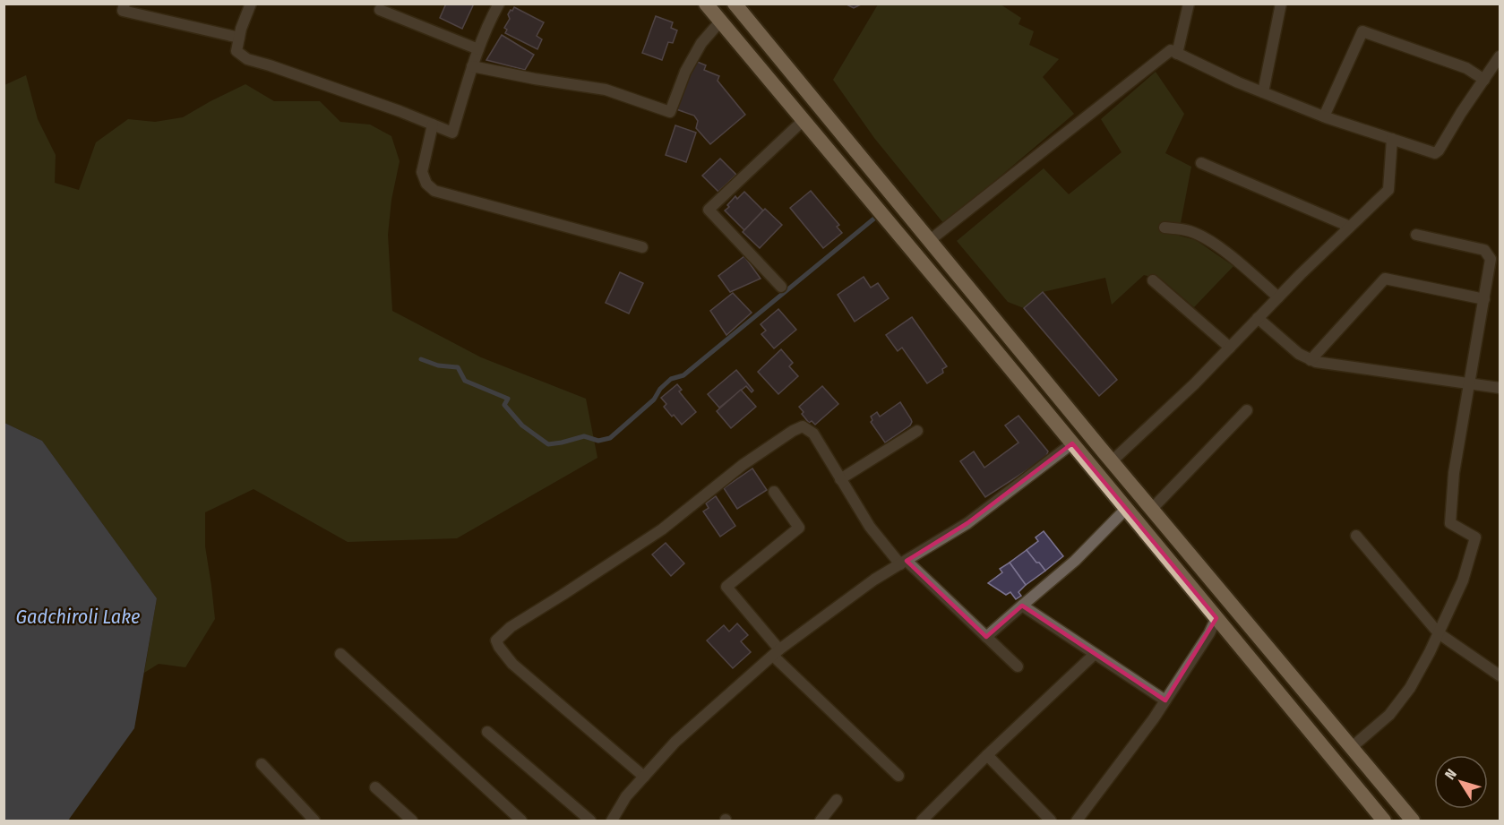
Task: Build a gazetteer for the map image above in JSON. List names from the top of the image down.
{
  "water": ["Gadchiroli Lake"],
  "north": "top left"
}
